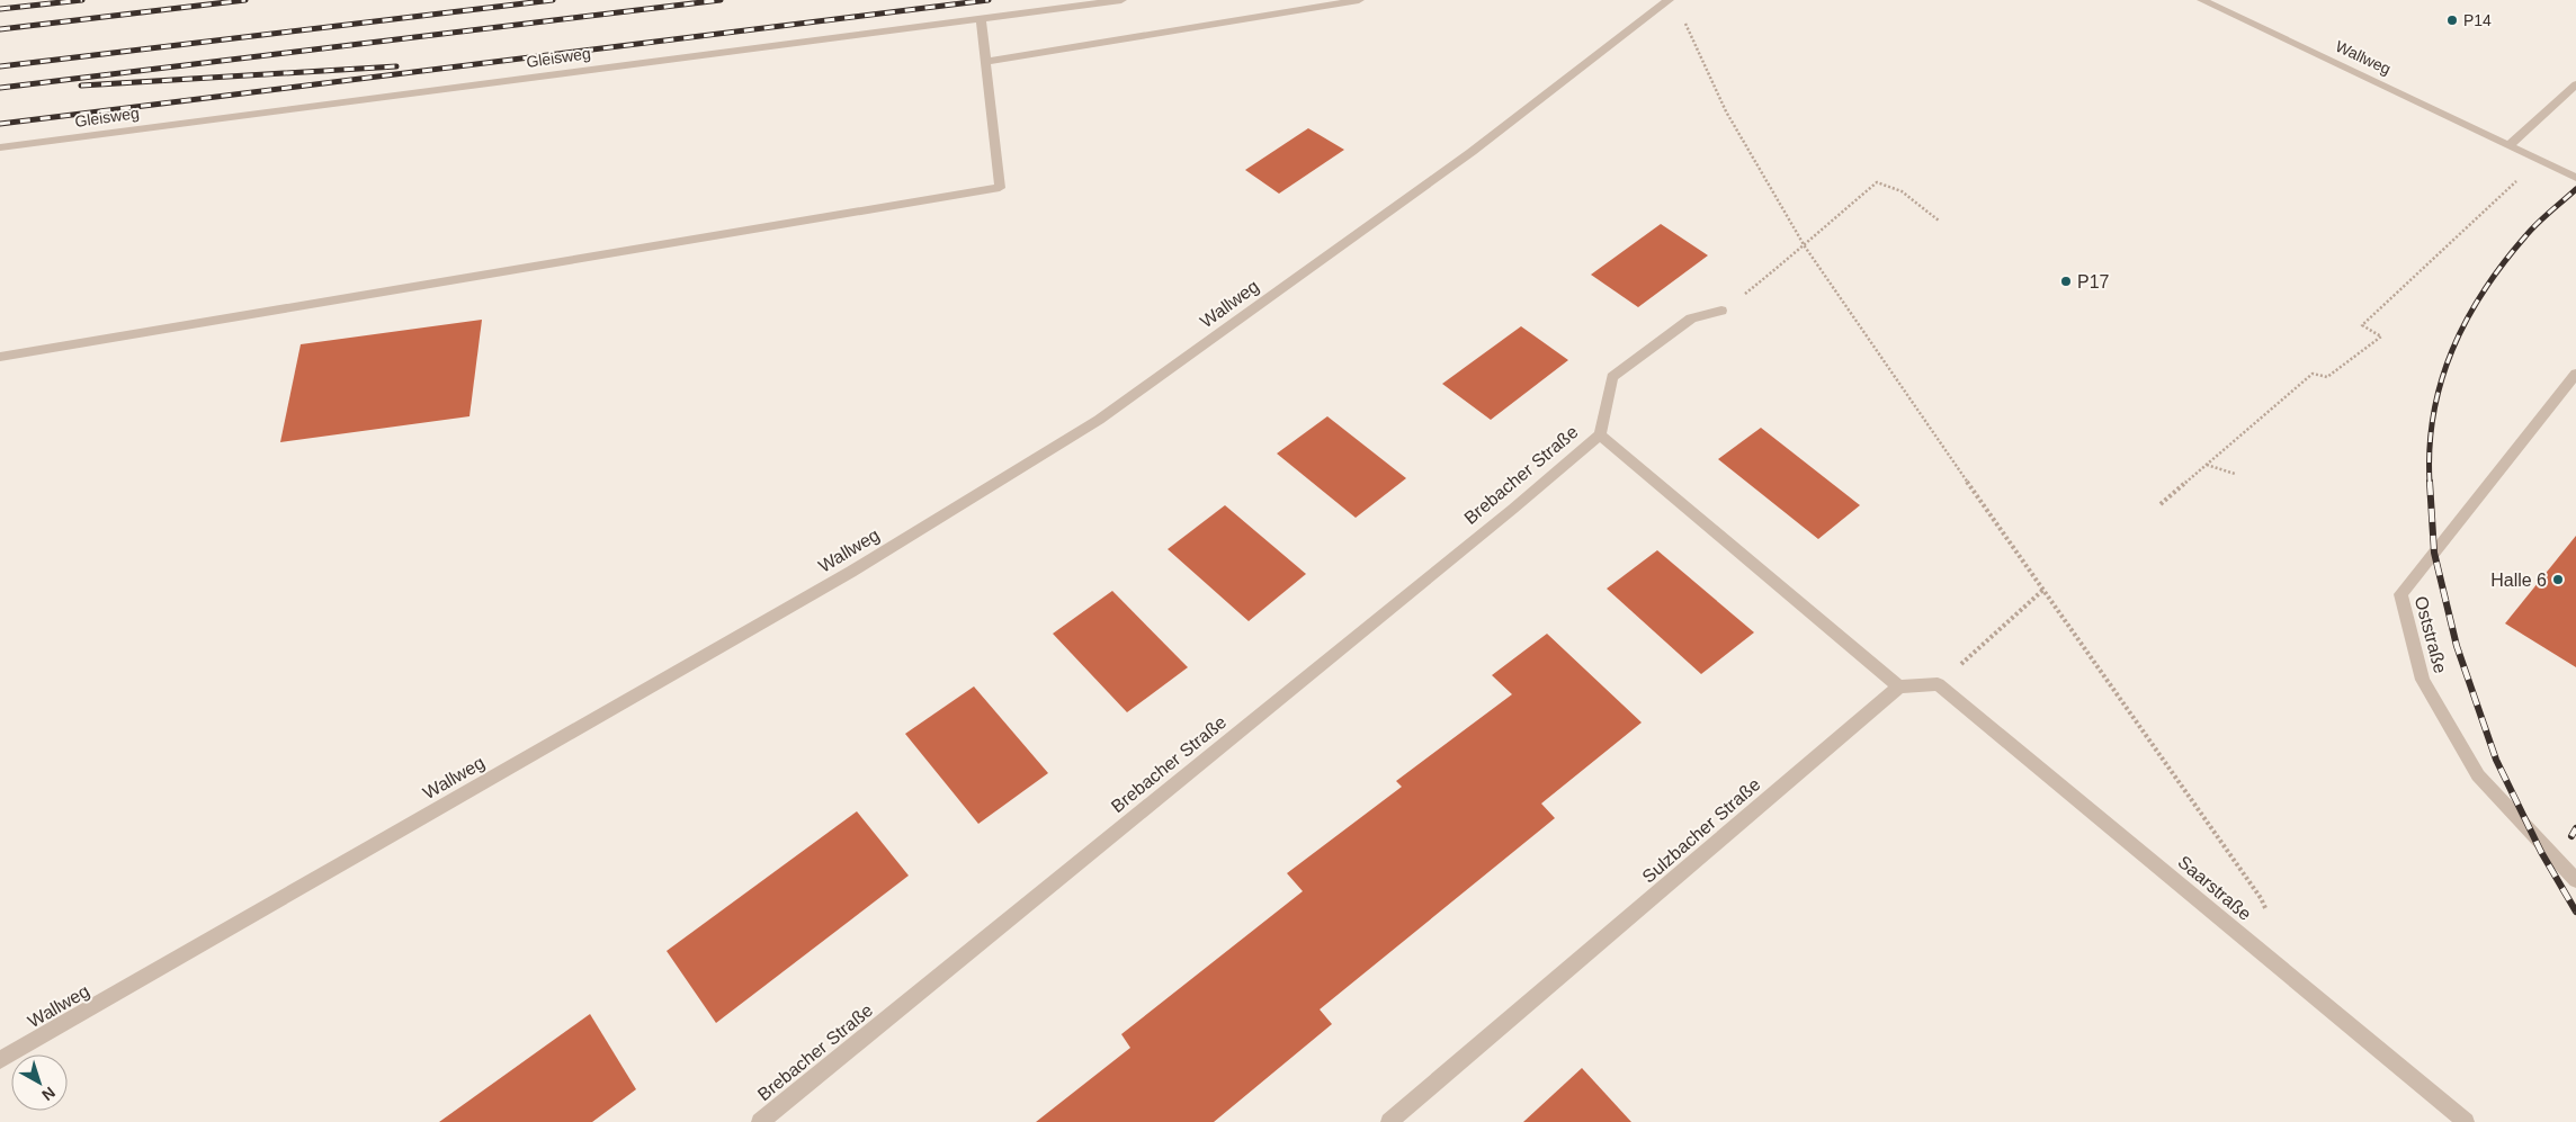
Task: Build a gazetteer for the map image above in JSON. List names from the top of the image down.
{
  "streets": {
    "street": [
      "Gleisweg",
      "Wallweg",
      "Brebacher Straße",
      "Oststraße",
      "Sulzbacher Straße",
      "Saarstraße"
    ]
  },
  "crossings": [
    ["Brebacher Straße", "Sulzbacher Straße"]
  ],
  "places": ["P14", "P17", "Halle 6"],
  "north": "bottom right"
}
